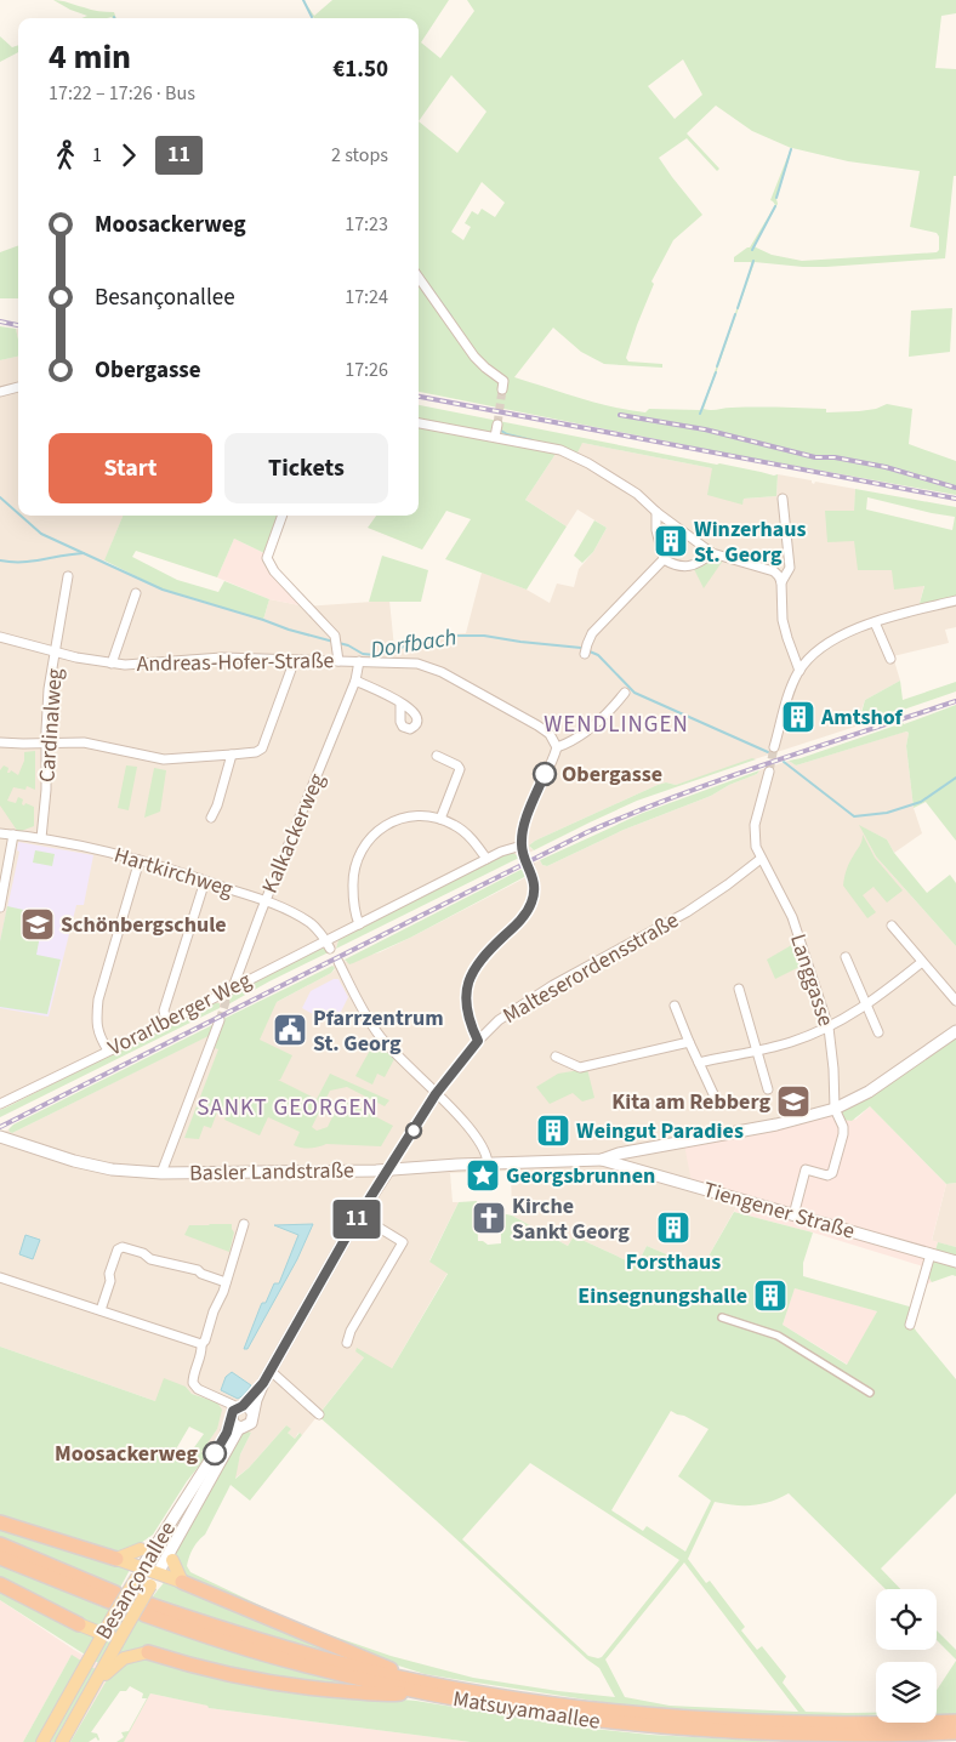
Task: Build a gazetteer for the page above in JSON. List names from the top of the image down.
{
  "streets": {
    "highway": ["Matsuyamaallee"],
    "main road": ["Besançonallee"],
    "street": [
      "Andreas-Hofer-Straße",
      "Cardinalweg",
      "Kalkackerweg",
      "Hartkirchweg",
      "Malteserordensstraße",
      "Langgasse",
      "Vorarlberger Weg",
      "Basler Landstraße",
      "Tiengener Straße"
    ]
  },
  "crossings": [
    ["Andreas-Hofer-Straße", "Cardinalweg"],
    ["Andreas-Hofer-Straße", "Kalkackerweg"],
    ["Cardinalweg", "Hartkirchweg"],
    ["Kalkackerweg", "Hartkirchweg"],
    ["Kalkackerweg", "Vorarlberger Weg"],
    ["Hartkirchweg", "Vorarlberger Weg"],
    ["Malteserordensstraße", "Langgasse"],
    ["Malteserordensstraße", "Basler Landstraße"],
    ["Malteserordensstraße", "Besançonallee"],
    ["Langgasse", "Basler Landstraße"],
    ["Langgasse", "Tiengener Straße"],
    ["Basler Landstraße", "Tiengener Straße"],
    ["Basler Landstraße", "Besançonallee"]
  ],
  "districts": ["WENDLINGEN", "SANKT GEORGEN"],
  "water": ["Dorfbach"],
  "places": {
    "building": [
      "Winzerhaus St. Georg",
      "Amtshof",
      "Weingut Paradies",
      "Forsthaus",
      "Einsegnungshalle"
    ],
    "other": ["Obergasse", "Moosackerweg"],
    "school or university": ["Schönbergschule", "Kita am Rebberg"],
    "public building": ["Pfarrzentrum St. Georg"],
    "place": ["Georgsbrunnen"],
    "church": ["Kirche Sankt Georg"]
  },
  "lines": ["bus line 11"],
  "page": {
    "on_map": "11",
    "heading": ["4 min", "17:22 – 17:26 · Bus", "€1.50"],
    "legs": ["1", "11", "2 stops"],
    "list": [
      {
        "name": "Moosackerweg",
        "value": "17:23"
      },
      {
        "name": "Besançonallee",
        "value": "17:24"
      },
      {
        "name": "Obergasse",
        "value": "17:26"
      }
    ],
    "buttons": ["Start", "Tickets"]
  }
}
